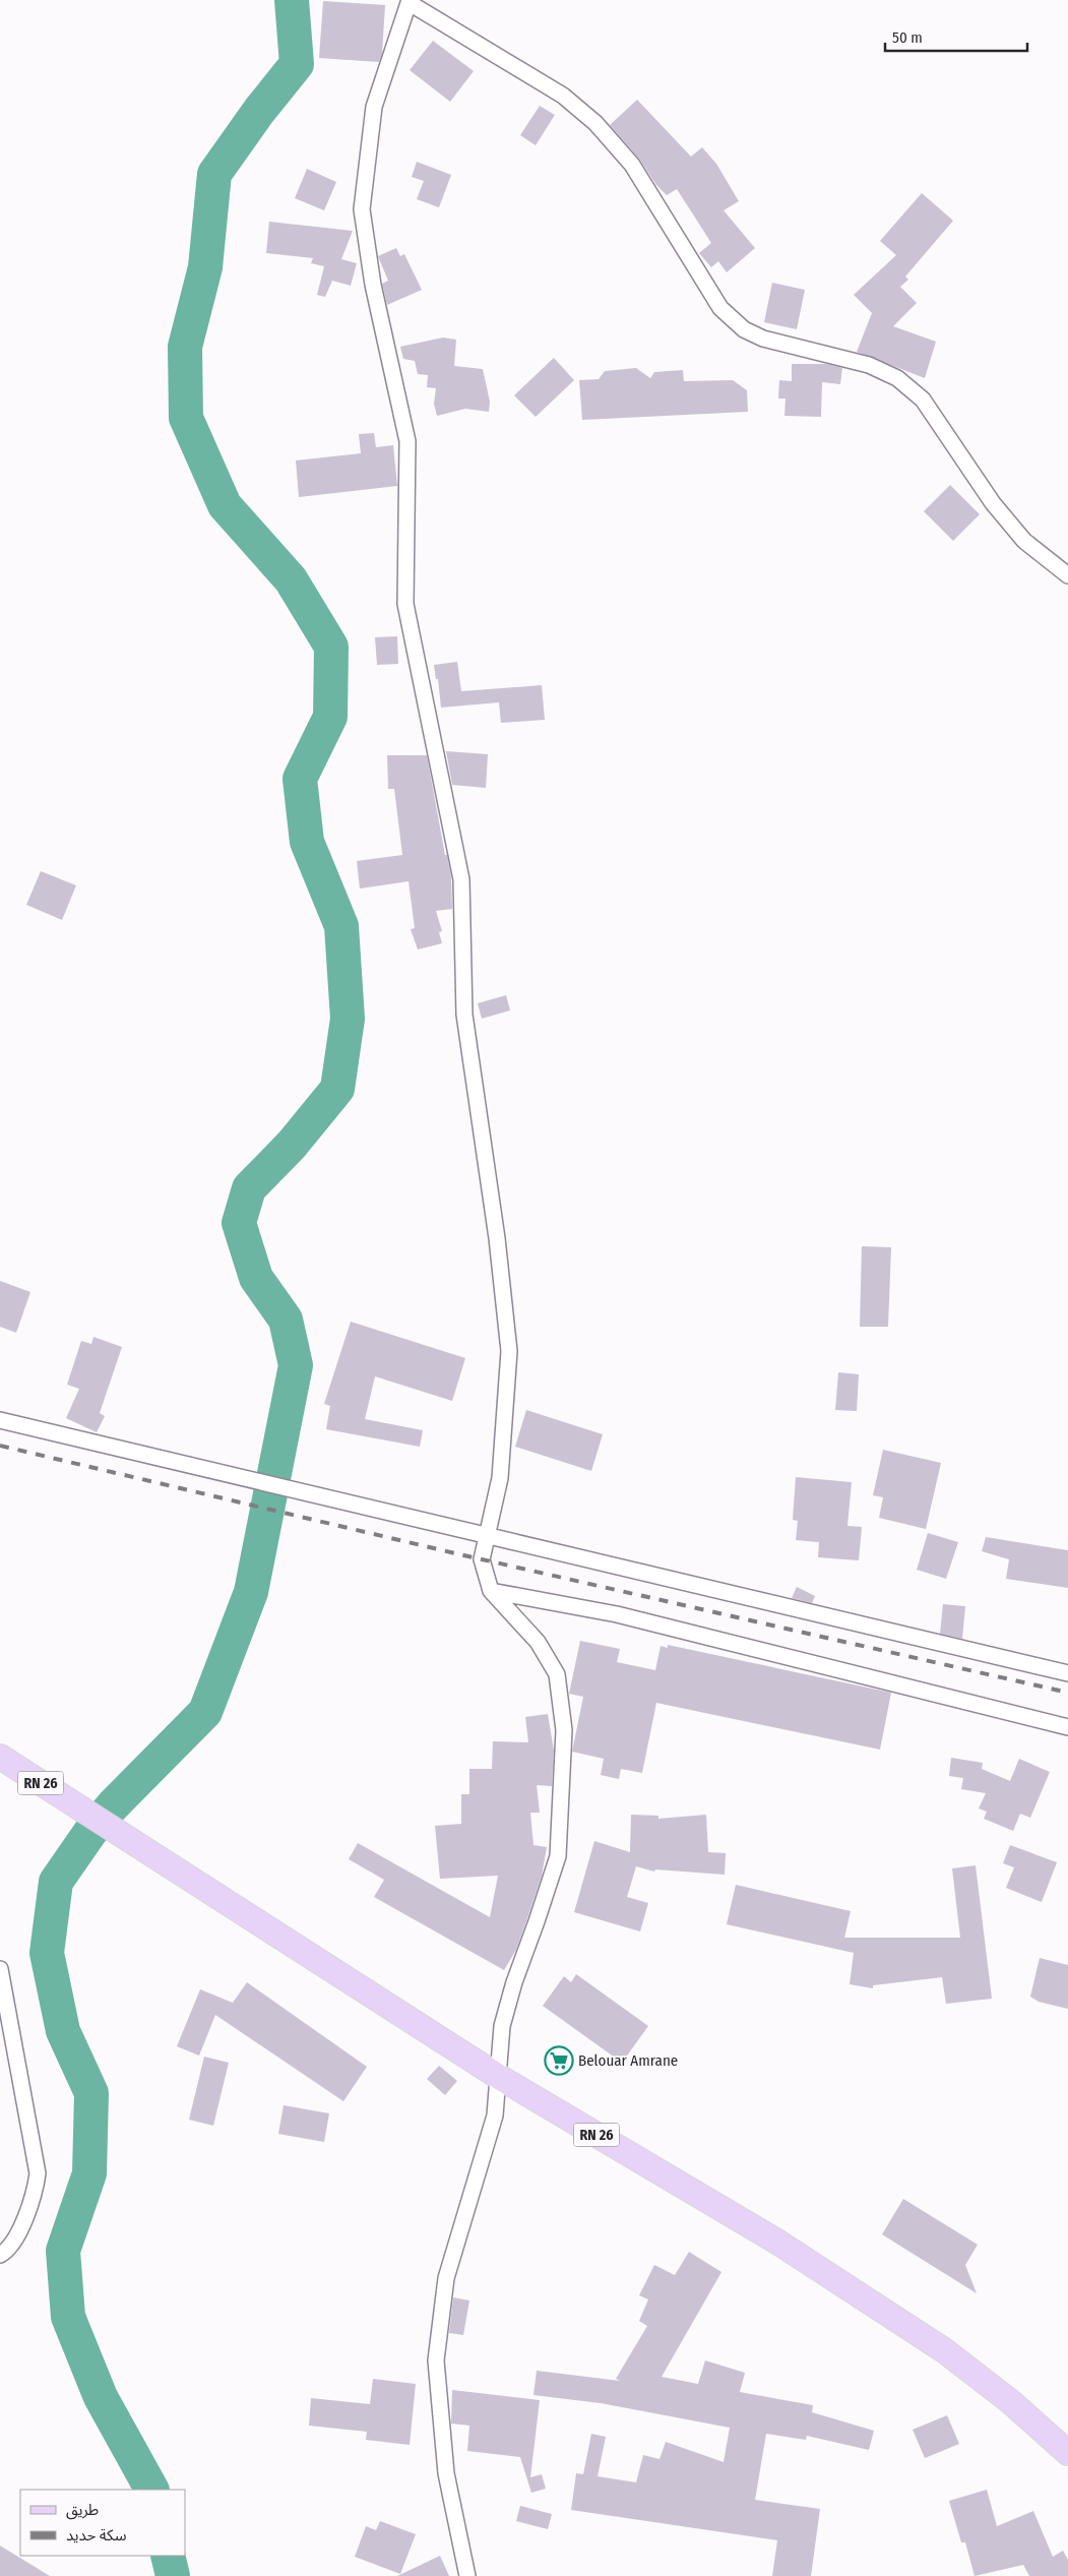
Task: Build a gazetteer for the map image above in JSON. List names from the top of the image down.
{
  "streets": {
    "main road": ["RN 26"]
  },
  "places": {
    "supermarket": ["Belouar Amrane"]
  },
  "legend": ["طريق", "سكة حديد"],
  "scale_bar": "50 m"
}
